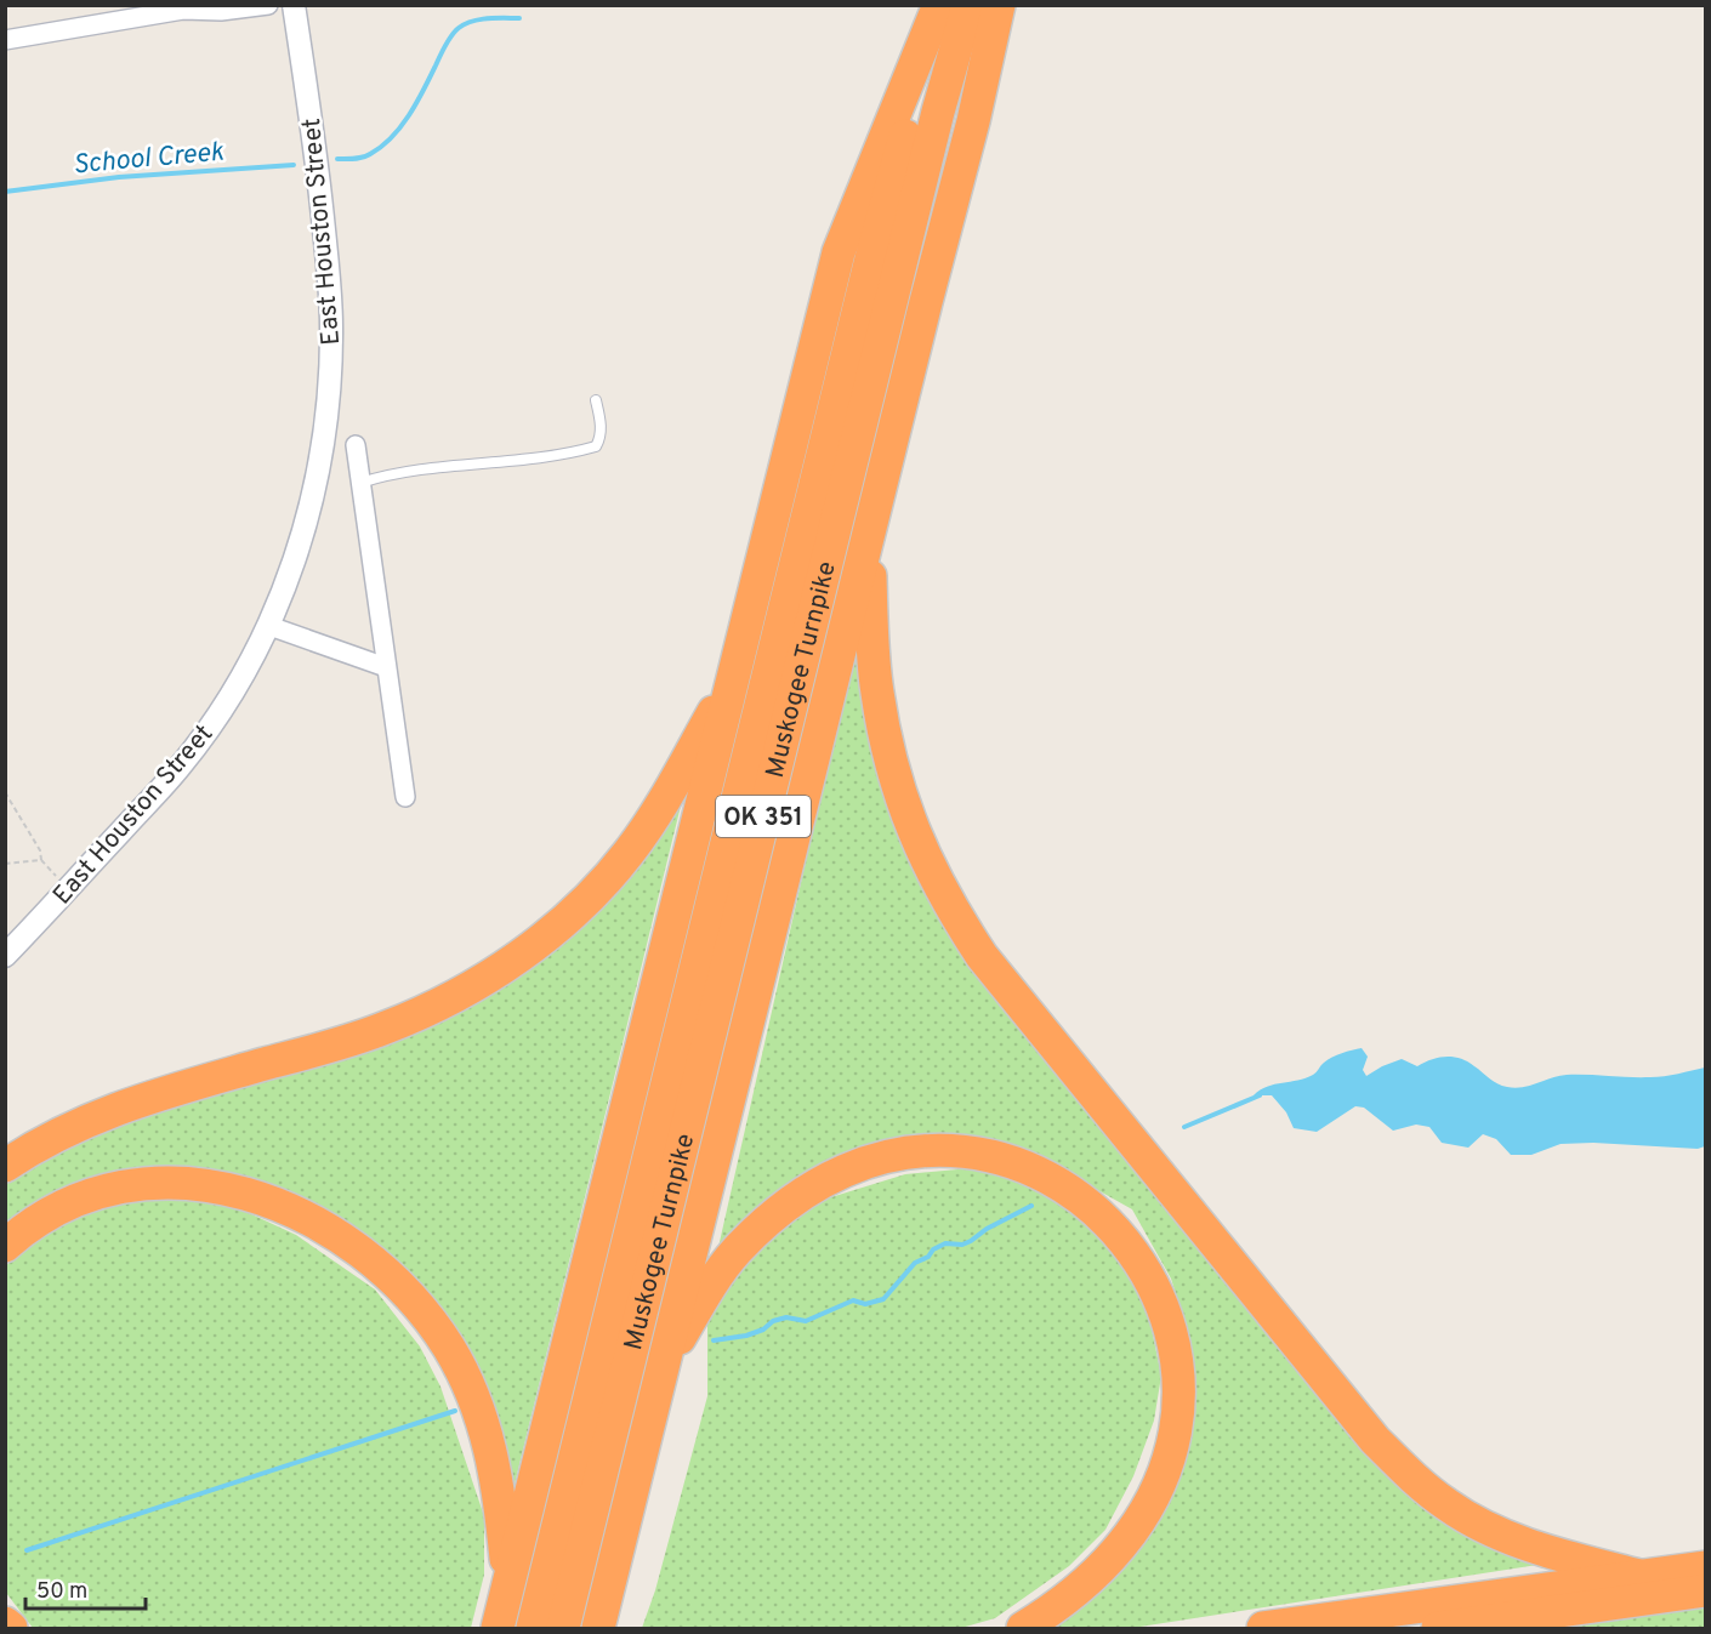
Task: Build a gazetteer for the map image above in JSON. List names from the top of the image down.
{
  "streets": {
    "highway": ["Muskogee Turnpike", "OK 351"],
    "street": ["East Houston Street"]
  },
  "water": ["School Creek"],
  "scale_bar": "50 m"
}
